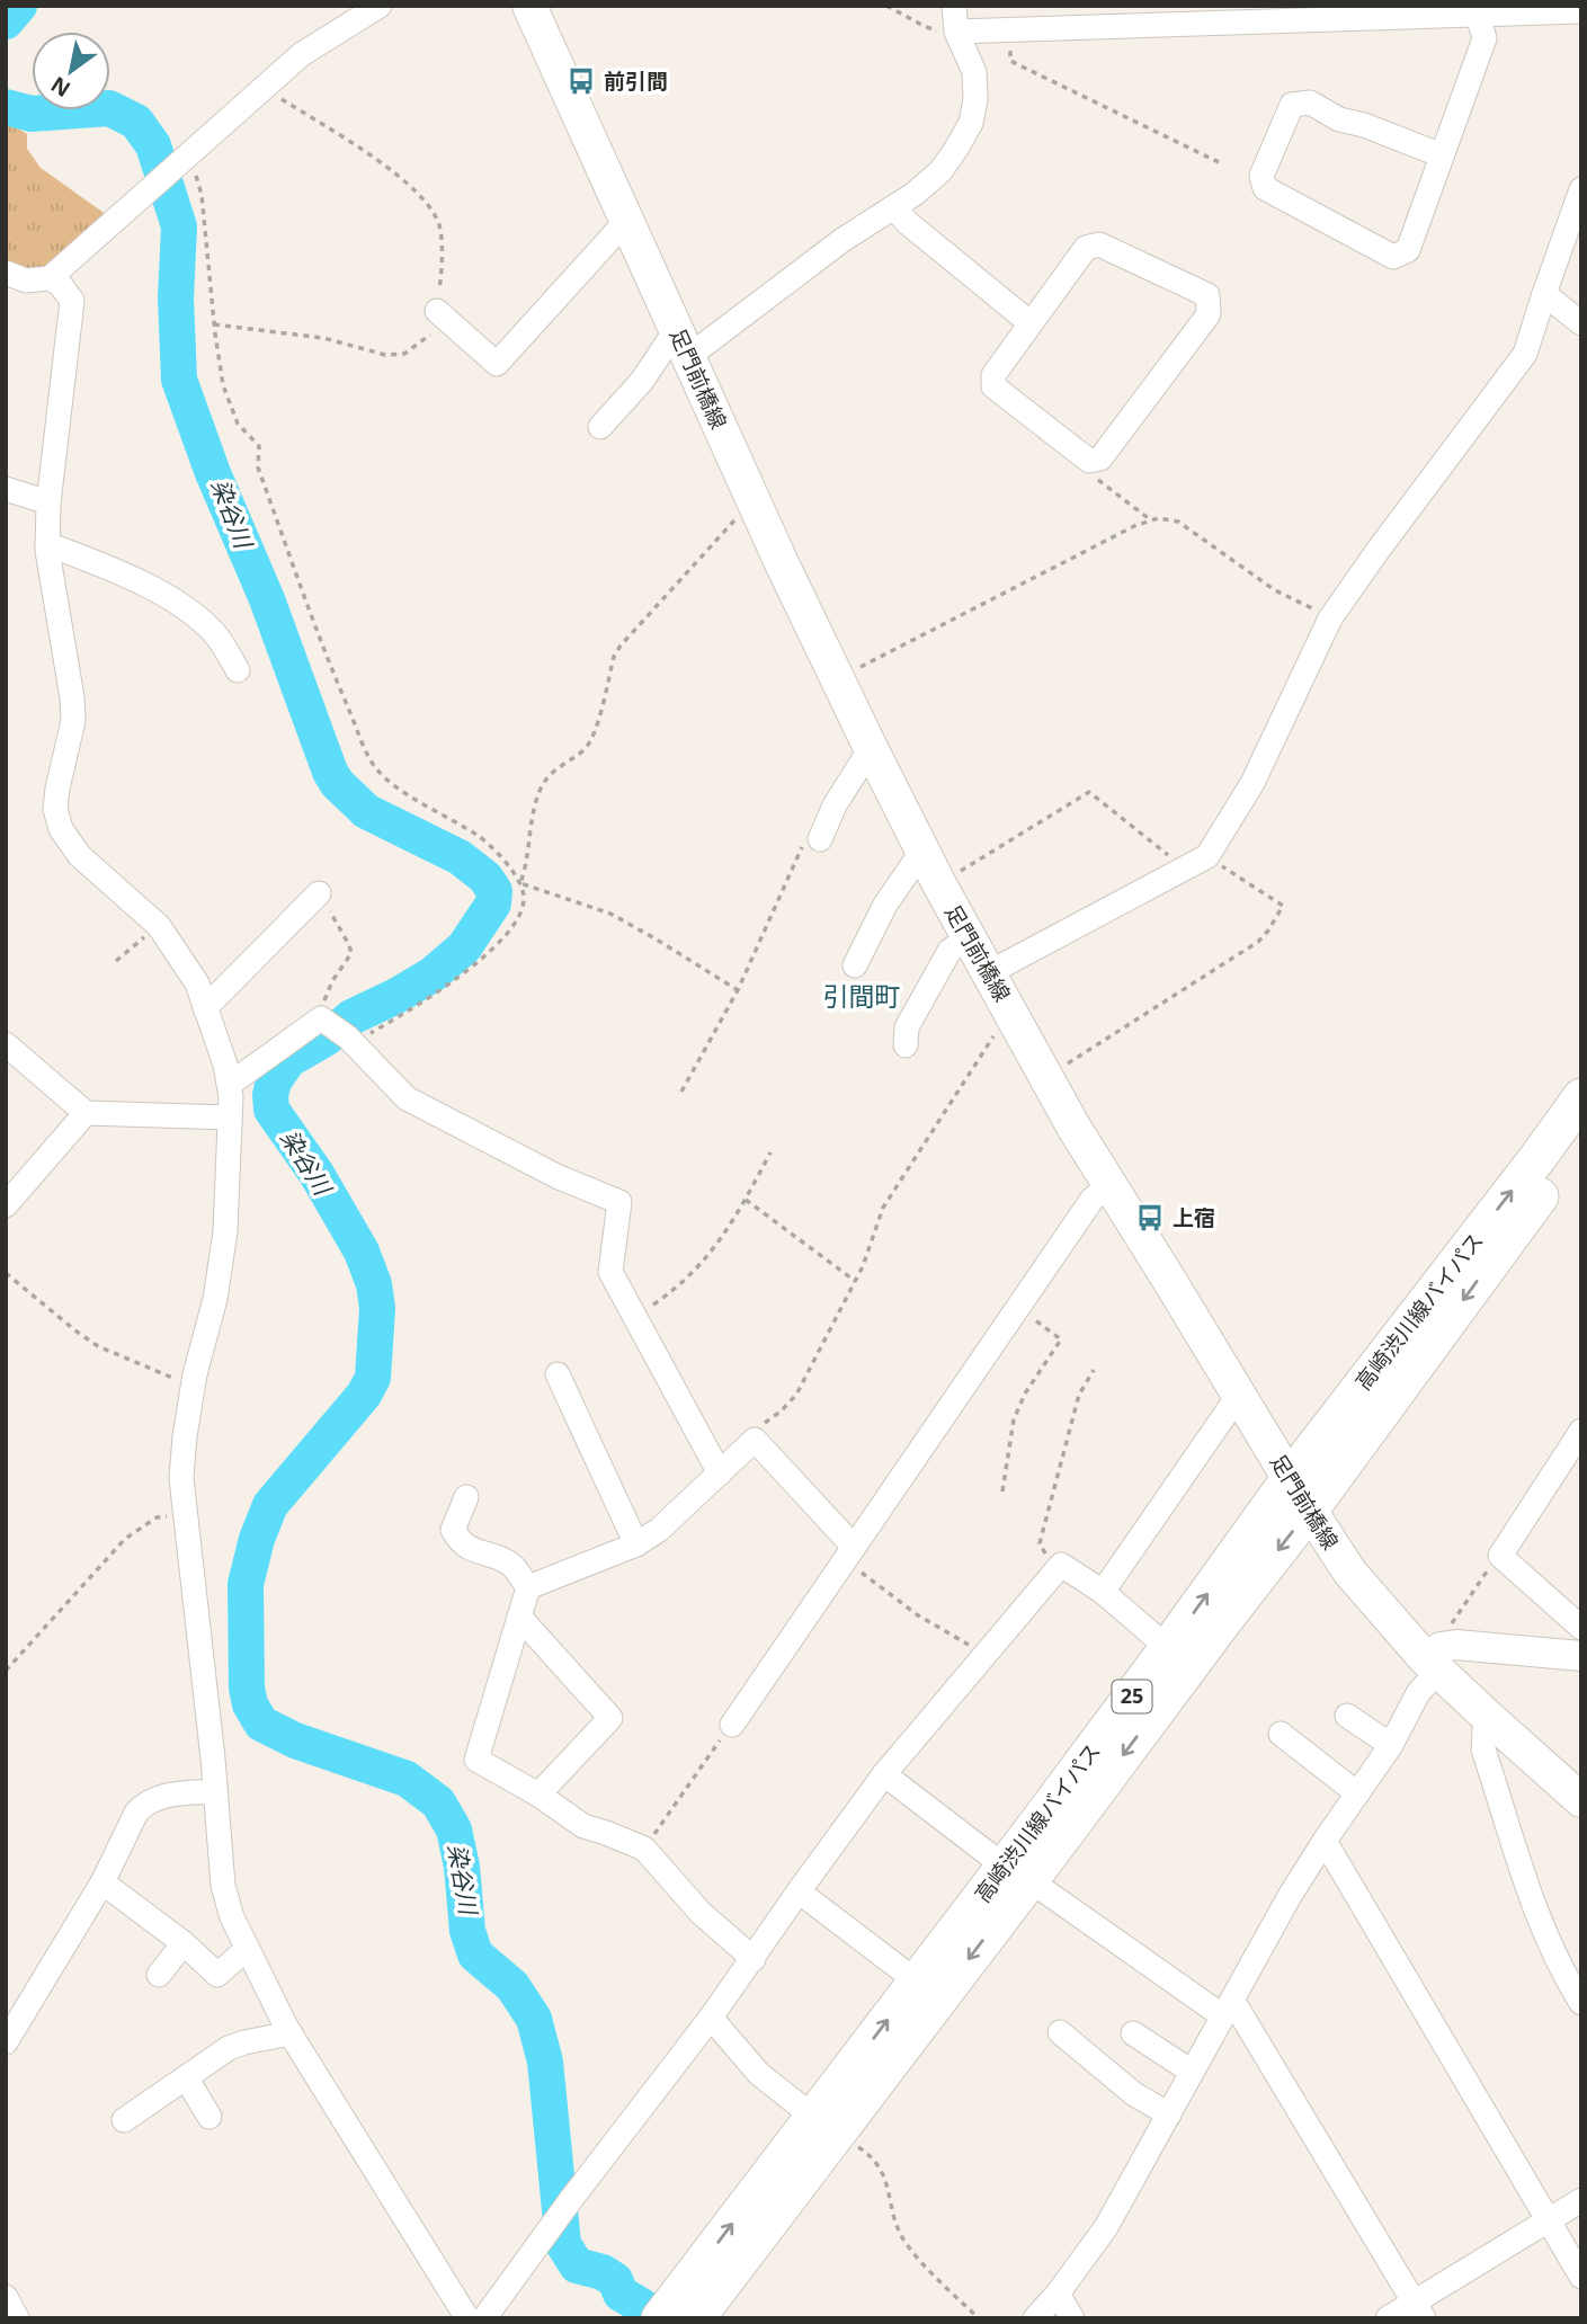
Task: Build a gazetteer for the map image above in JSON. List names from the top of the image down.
{
  "streets": {
    "main road": ["足門前橋線", "高崎渋川線バイパス", "25"]
  },
  "crossings": [
    ["足門前橋線", "高崎渋川線バイパス"]
  ],
  "districts": ["引間町"],
  "water": ["染谷川"],
  "places": {
    "bus stop": ["前引間", "上宿"]
  },
  "north": "bottom left"
}
